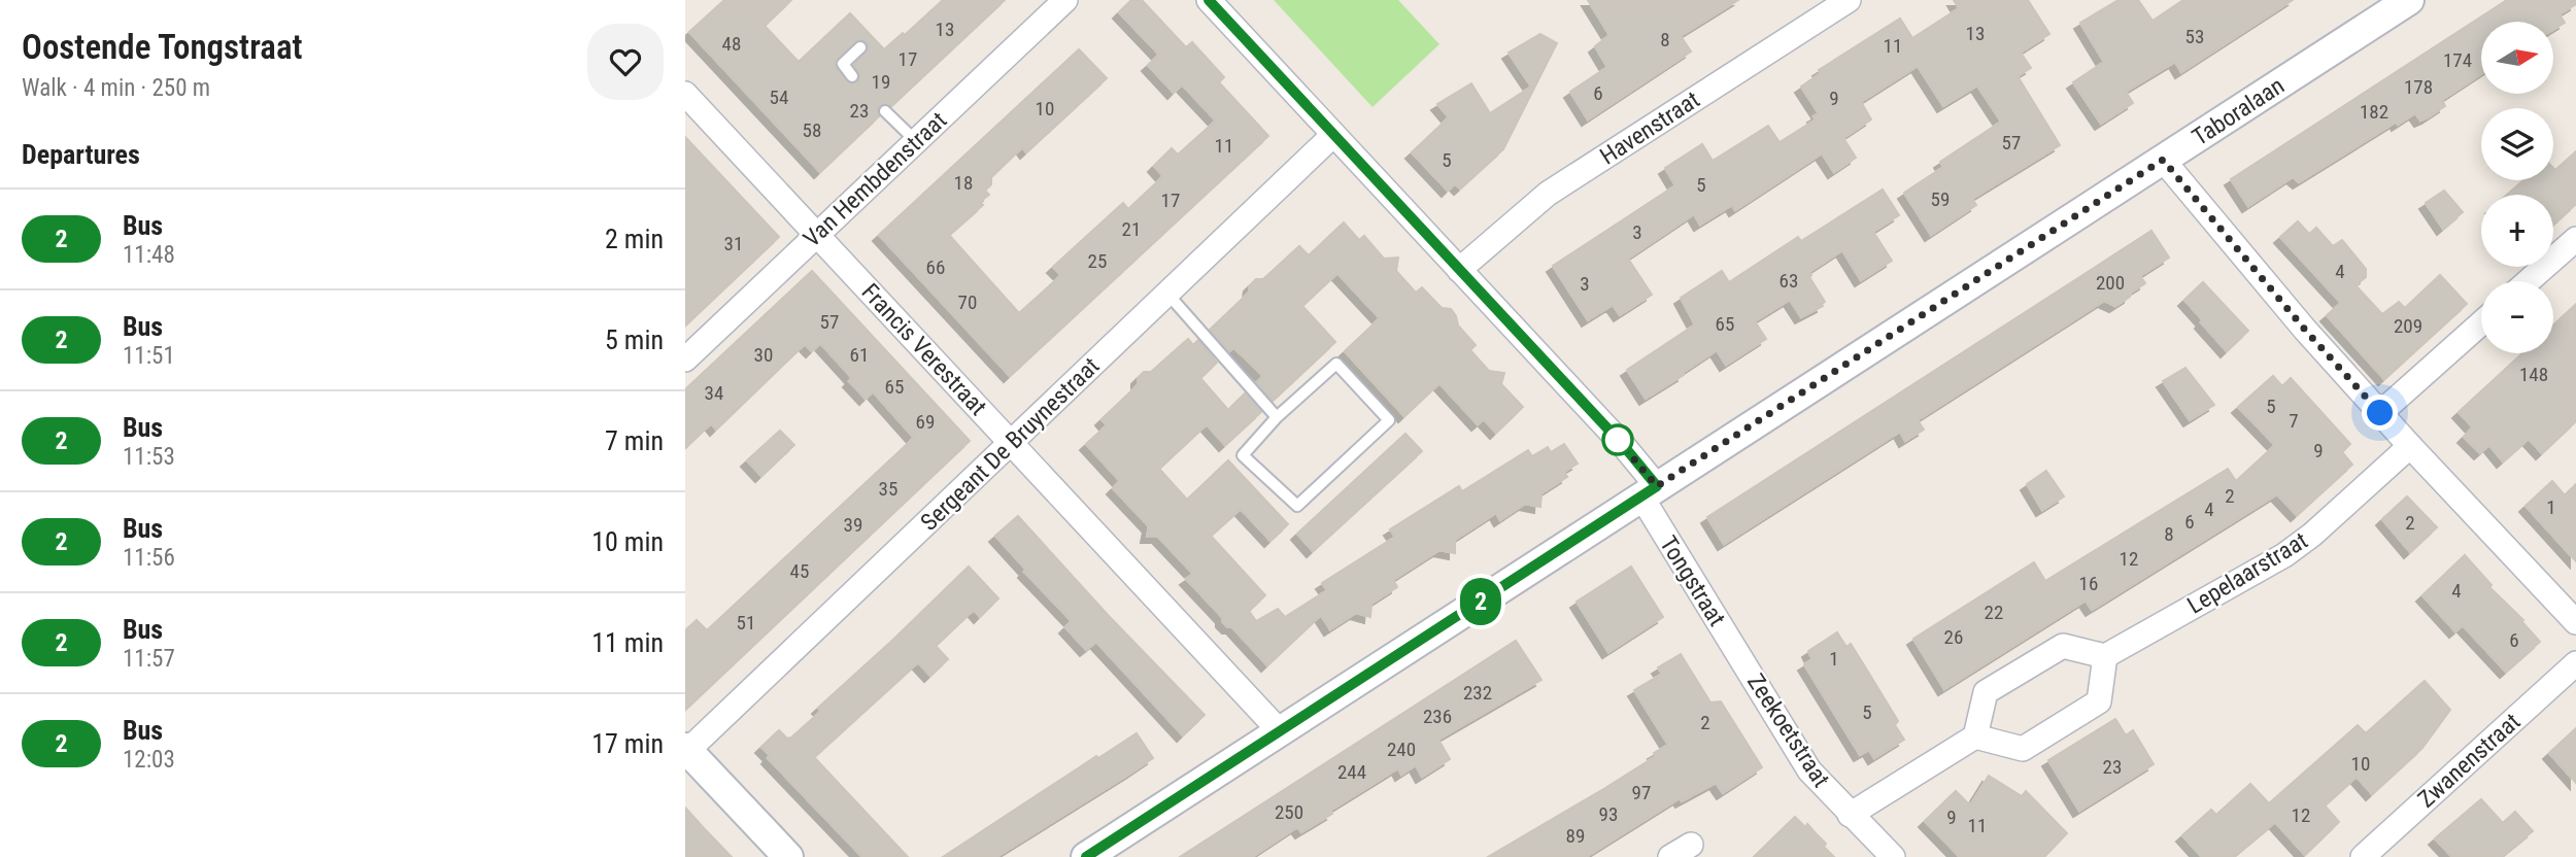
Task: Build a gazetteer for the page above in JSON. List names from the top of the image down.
{
  "streets": {
    "street": [
      "Taboralaan",
      "Havenstraat",
      "Van Hembdenstraat",
      "Francis Verestraat",
      "Sergeant De Bruynestraat",
      "Lepelaarstraat",
      "Tongstraat",
      "Zeekoetstraat",
      "Zwanenstraat"
    ]
  },
  "crossings": [
    ["Taboralaan", "Francis Verestraat"],
    ["Taboralaan", "Tongstraat"],
    ["Havenstraat", "Tongstraat"],
    ["Van Hembdenstraat", "Francis Verestraat"],
    ["Francis Verestraat", "Sergeant De Bruynestraat"],
    ["Sergeant De Bruynestraat", "Tongstraat"],
    ["Tongstraat", "Zeekoetstraat"]
  ],
  "lines": ["bus line 2"],
  "house_numbers": [
    "13",
    "13",
    "53",
    "8",
    "48",
    "11",
    "17",
    "174",
    "19",
    "178",
    "6",
    "54",
    "9",
    "10",
    "23",
    "182",
    "58",
    "57",
    "11",
    "5",
    "18",
    "5",
    "59",
    "17",
    "21",
    "3",
    "31",
    "25",
    "66",
    "4",
    "63",
    "200",
    "3",
    "70",
    "57",
    "65",
    "209",
    "30",
    "61",
    "148",
    "65",
    "34",
    "5",
    "7",
    "69",
    "9",
    "35",
    "2",
    "1",
    "4",
    "6",
    "2",
    "39",
    "8",
    "12",
    "45",
    "16",
    "4",
    "22",
    "51",
    "26",
    "6",
    "1",
    "232",
    "5",
    "236",
    "2",
    "240",
    "10",
    "23",
    "244",
    "97",
    "250",
    "93",
    "12",
    "9",
    "11",
    "89"
  ],
  "north": "right",
  "page": {
    "heading": [
      ["Oostende Tongstraat", "Walk · 4 min · 250 m"],
      "Departures"
    ],
    "on_map": "2",
    "map_buttons": ["+", "−"],
    "list": [
      {
        "mark": "2",
        "name": "Bus",
        "note": "11:48",
        "value": "2 min"
      },
      {
        "mark": "2",
        "name": "Bus",
        "note": "11:51",
        "value": "5 min"
      },
      {
        "mark": "2",
        "name": "Bus",
        "note": "11:53",
        "value": "7 min"
      },
      {
        "mark": "2",
        "name": "Bus",
        "note": "11:56",
        "value": "10 min"
      },
      {
        "mark": "2",
        "name": "Bus",
        "note": "11:57",
        "value": "11 min"
      },
      {
        "mark": "2",
        "name": "Bus",
        "note": "12:03",
        "value": "17 min"
      }
    ]
  }
}
